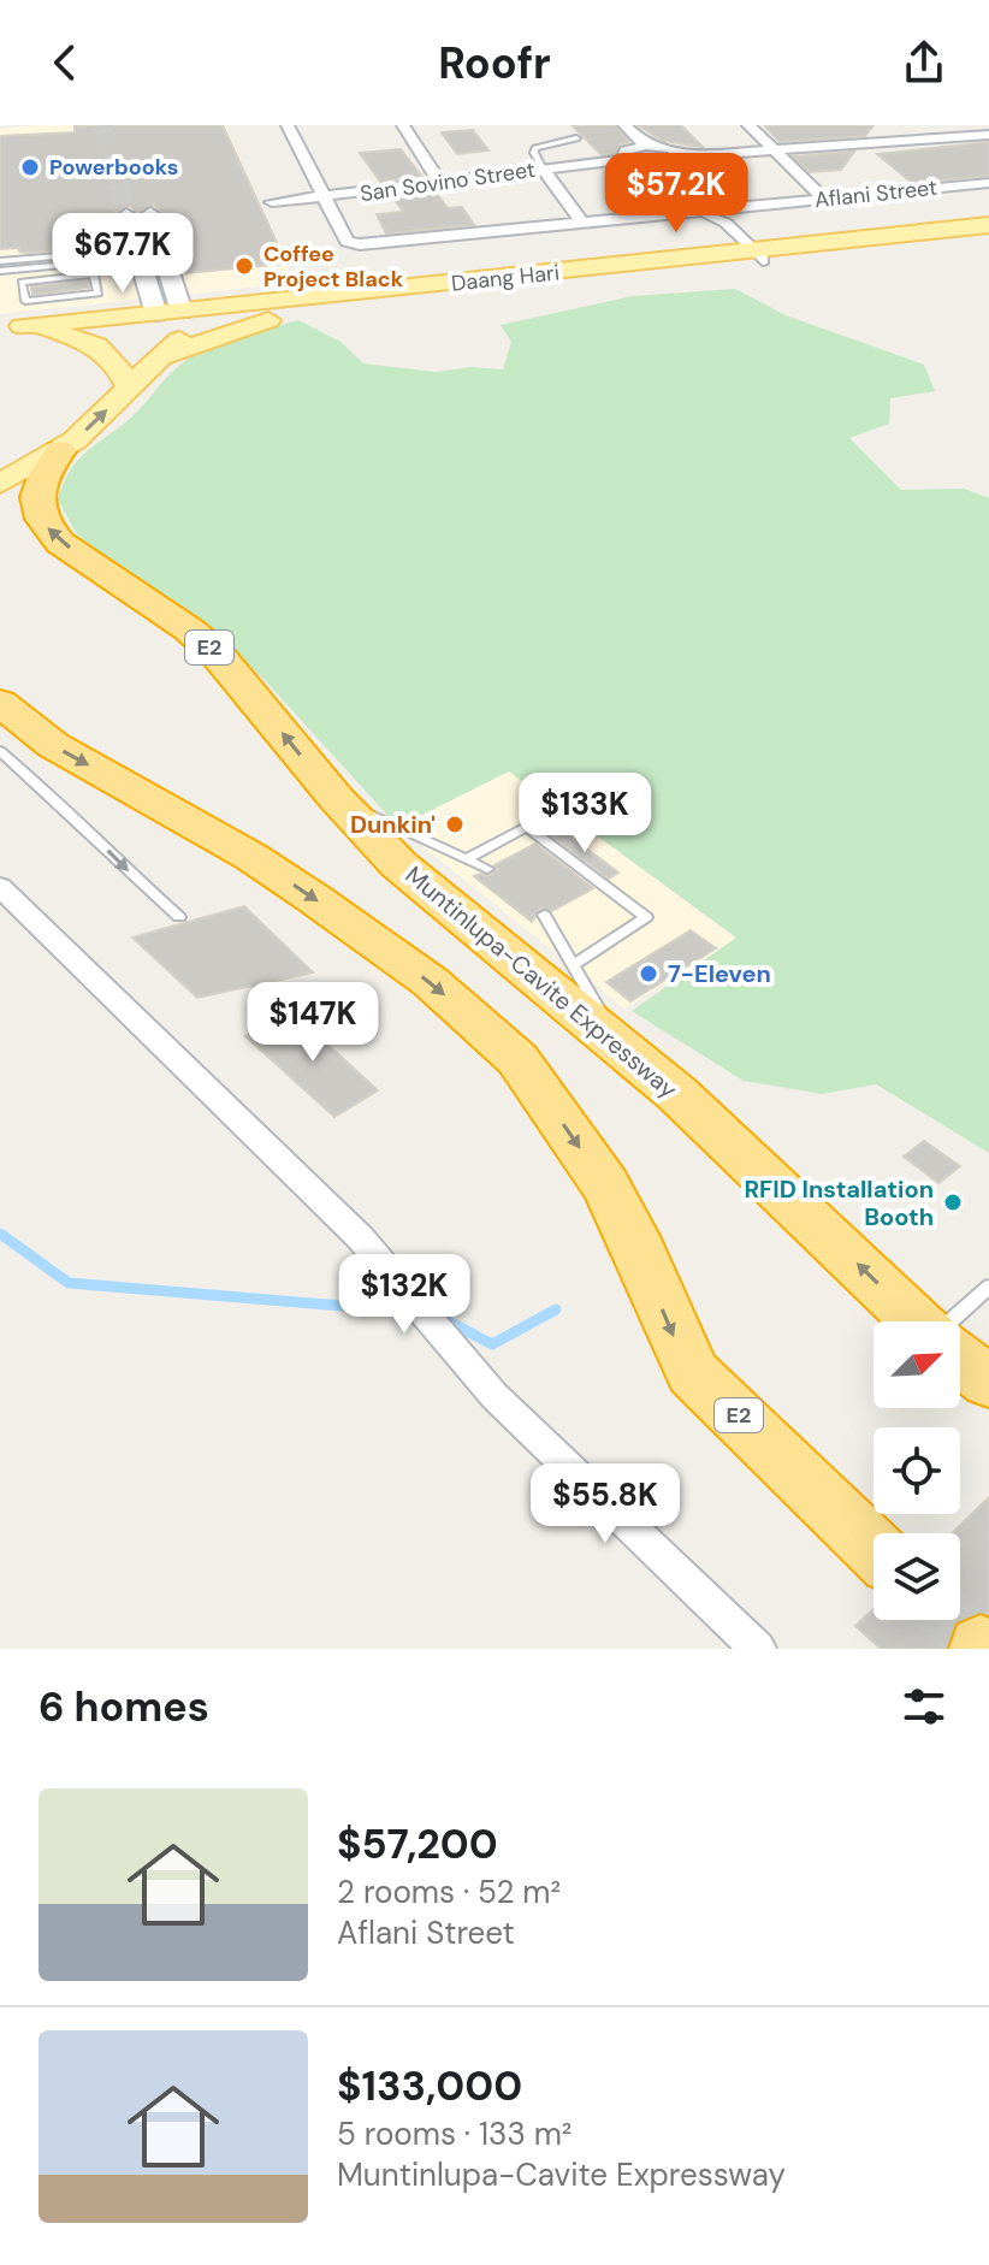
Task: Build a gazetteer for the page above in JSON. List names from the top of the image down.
{
  "streets": {
    "highway": ["E2", "Muntinlupa-Cavite Expressway"],
    "main road": ["Daang Hari"],
    "street": ["San Sovino Street", "Aflani Street"]
  },
  "crossings": [
    ["San Sovino Street", "Aflani Street"],
    ["Daang Hari", "Muntinlupa-Cavite Expressway"]
  ],
  "places": [
    "Powerbooks",
    "Coffee Project Black",
    "Dunkin'",
    "7-Eleven",
    "RFID Installation Booth"
  ],
  "north": "top right",
  "page": {
    "header": "Roofr",
    "price": [
      "$57.2K",
      "$67.7K",
      "$133K",
      "$147K",
      "$132K",
      "$55.8K"
    ],
    "heading": "6 homes",
    "list": [
      {
        "name": "$57,200",
        "note": "2 rooms · 52 m² · Aflani Street"
      },
      {
        "name": "$133,000",
        "note": "5 rooms · 133 m² · Muntinlupa-Cavite Expressway"
      }
    ]
  }
}
